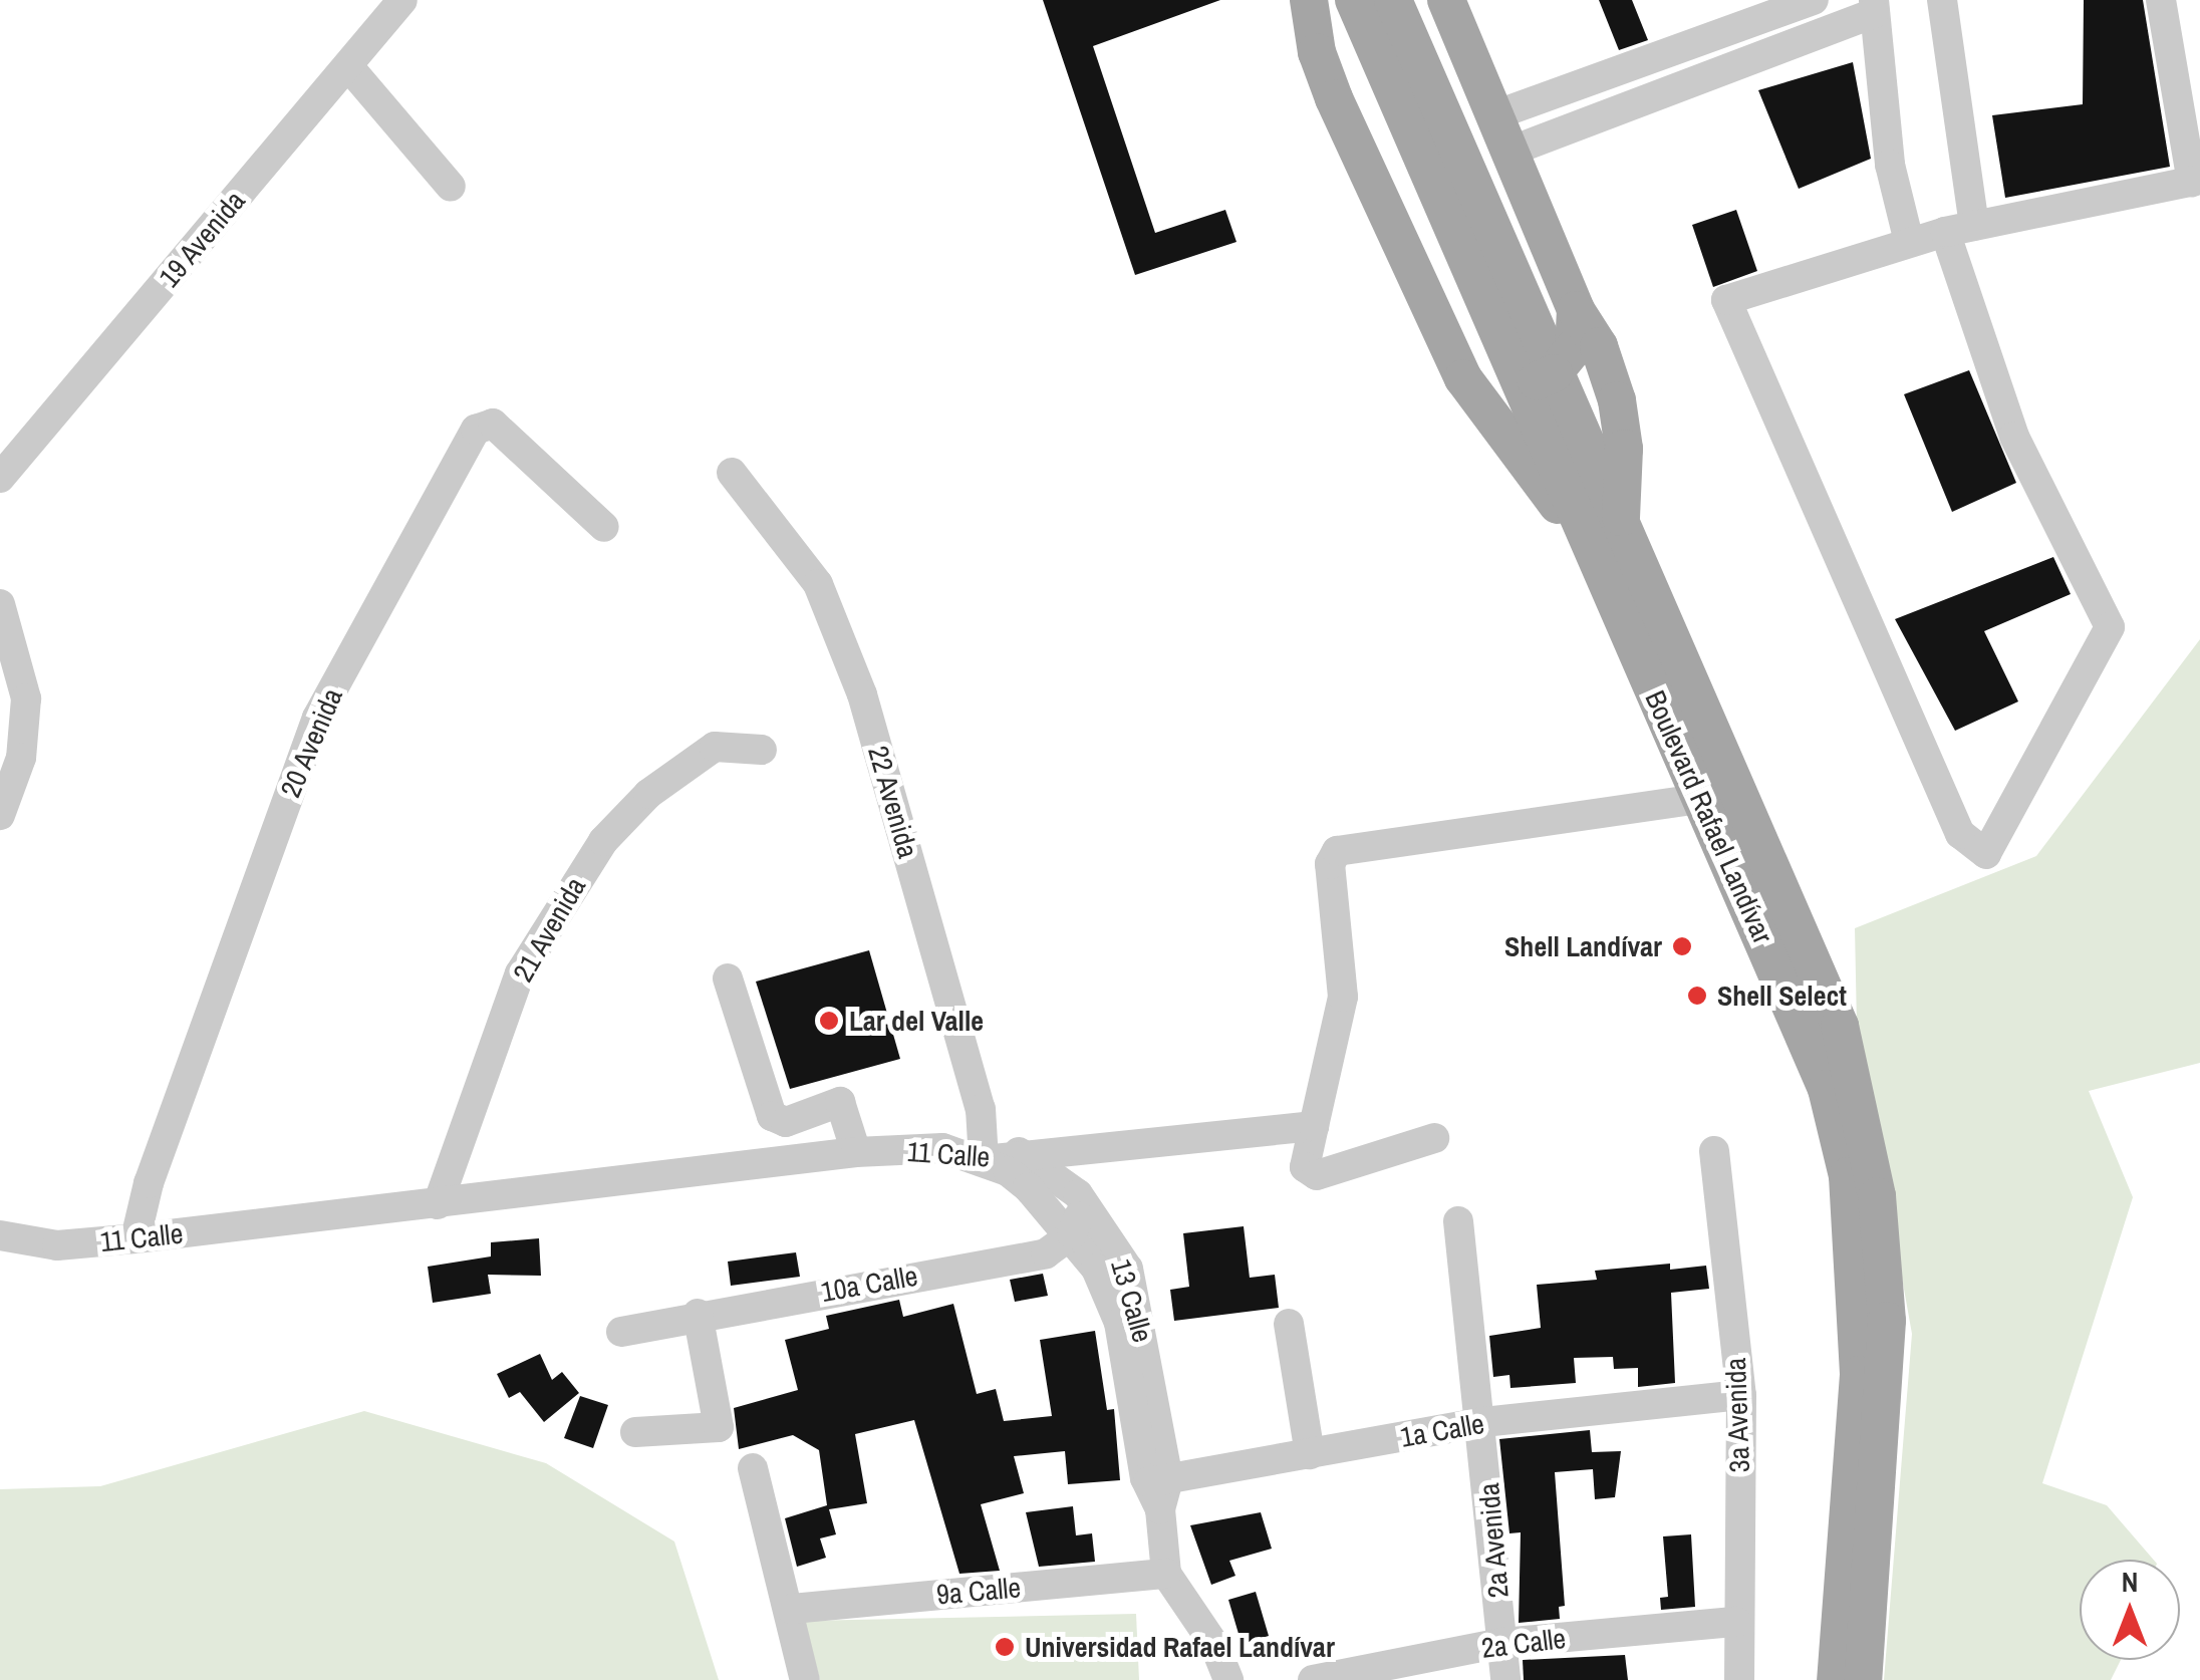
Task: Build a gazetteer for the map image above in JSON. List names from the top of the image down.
{
  "streets": {
    "main road": ["Boulevard Rafael Landívar"],
    "street": [
      "19 Avenida",
      "20 Avenida",
      "22 Avenida",
      "21 Avenida",
      "11 Calle",
      "10a Calle",
      "13 Calle",
      "3a Avenida",
      "1a Calle",
      "2a Avenida",
      "9a Calle",
      "2a Calle"
    ]
  },
  "crossings": [
    ["20 Avenida", "11 Calle"],
    ["22 Avenida", "13 Calle"],
    ["21 Avenida", "11 Calle"],
    ["11 Calle", "13 Calle"],
    ["10a Calle", "13 Calle"],
    ["13 Calle", "1a Calle"],
    ["13 Calle", "9a Calle"],
    ["3a Avenida", "1a Calle"],
    ["3a Avenida", "2a Calle"],
    ["1a Calle", "2a Avenida"],
    ["2a Avenida", "2a Calle"]
  ],
  "places": [
    "Shell Landívar",
    "Shell Select",
    "Lar del Valle",
    "Universidad Rafael Landívar"
  ],
  "north": "top"
}
